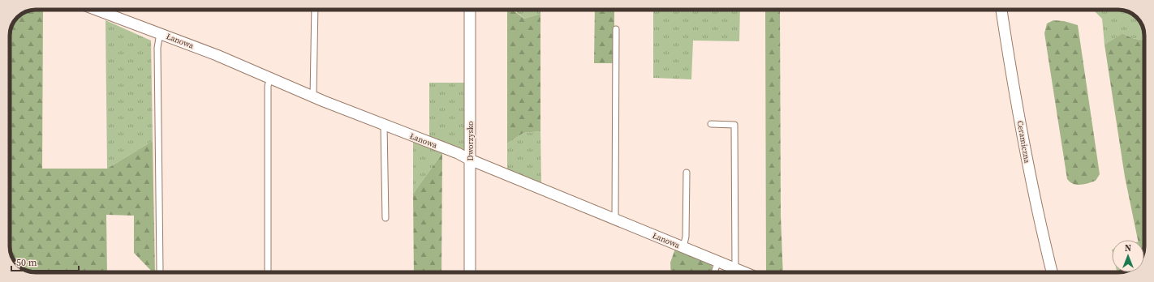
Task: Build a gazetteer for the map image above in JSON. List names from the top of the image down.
{
  "streets": {
    "street": ["Łanowa", "Dworzysko", "Ceramiczna"]
  },
  "crossings": [
    ["Łanowa", "Dworzysko"]
  ],
  "scale_bar": "50 m",
  "north": "top"
}
